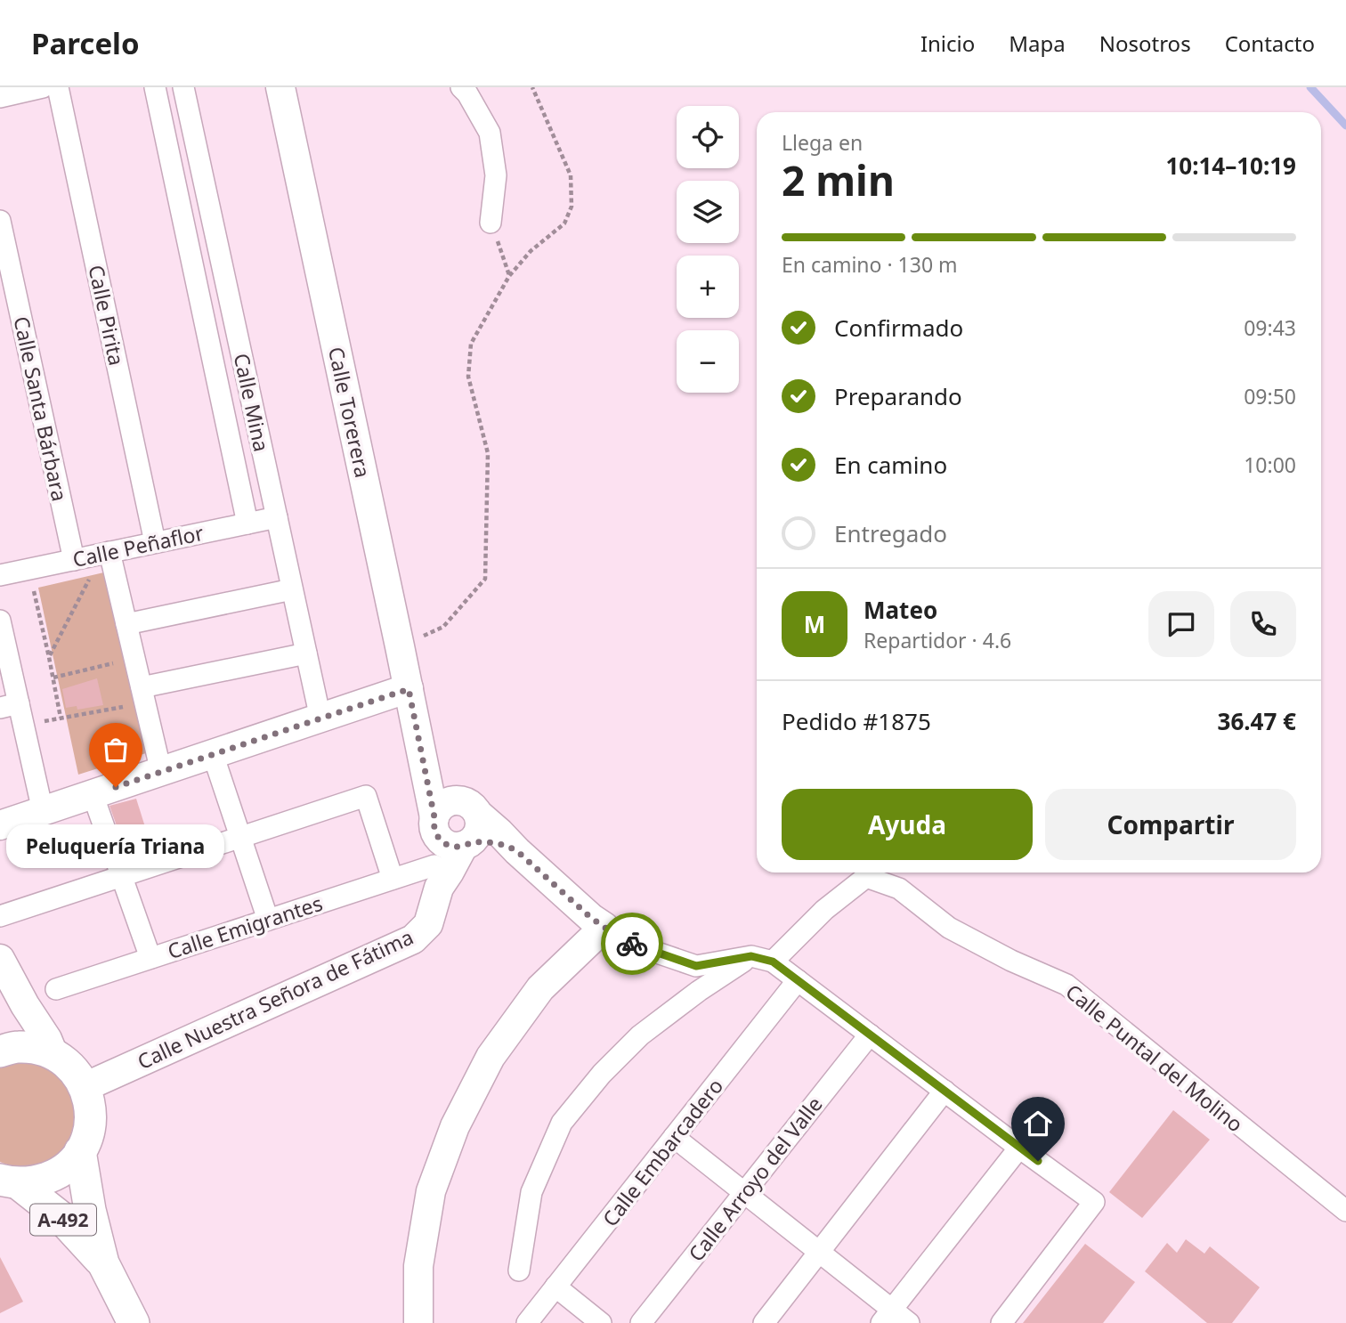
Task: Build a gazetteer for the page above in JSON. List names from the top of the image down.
{
  "streets": {
    "main road": ["A-492"],
    "street": [
      "Calle Pirita",
      "Calle Mina",
      "Calle Santa Bárbara",
      "Calle Torerera",
      "Calle Peñaflor",
      "Calle Emigrantes",
      "Calle Nuestra Señora de Fátima",
      "Calle Puntal del Molino",
      "Calle Embarcadero",
      "Calle Arroyo del Valle"
    ]
  },
  "crossings": [
    ["Calle Pirita", "Calle Peñaflor"],
    ["Calle Mina", "Calle Peñaflor"],
    ["Calle Santa Bárbara", "Calle Peñaflor"],
    ["Calle Torerera", "Calle Emigrantes"],
    ["Calle Torerera", "Calle Nuestra Señora de Fátima"],
    ["Calle Emigrantes", "Calle Nuestra Señora de Fátima"],
    ["Calle Nuestra Señora de Fátima", "A-492"]
  ],
  "places": ["Peluquería Triana"],
  "page": {
    "header": "Parcelo",
    "nav": [
      "Inicio",
      "Mapa",
      "Nosotros",
      "Contacto"
    ],
    "map_buttons": ["+", "−"],
    "heading": ["2 min", "Llega en", "10:14–10:19"],
    "panel": [
      "Mateo",
      "Repartidor · 4.6",
      "Pedido #1875",
      "36.47 €"
    ],
    "bar": "En camino · 130 m",
    "list": [
      ["Confirmado", "09:43"],
      ["Preparando", "09:50"],
      ["En camino", "10:00"],
      "Entregado"
    ],
    "round": "M",
    "buttons": ["Ayuda", "Compartir"],
    "bubble": "Peluquería Triana"
  }
}
